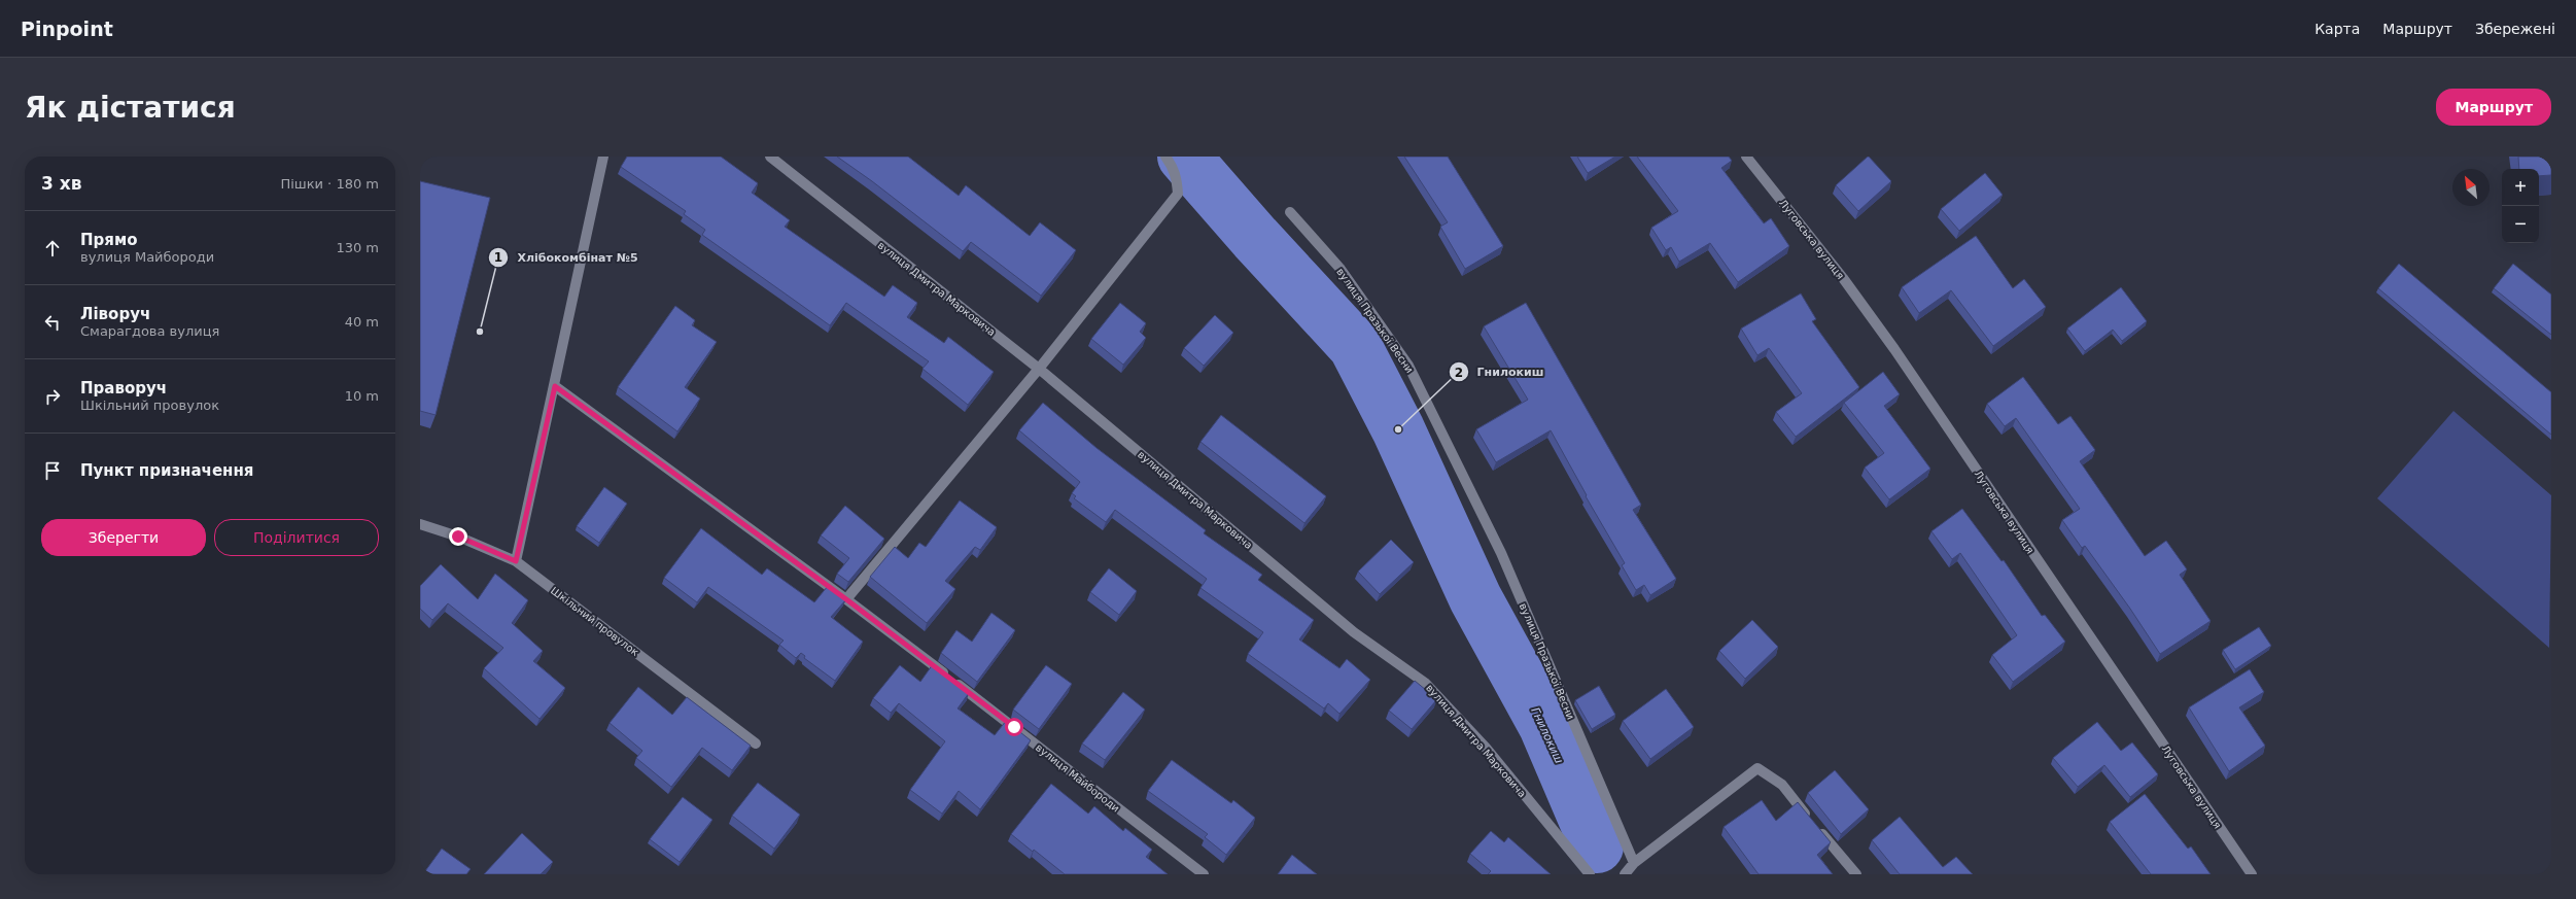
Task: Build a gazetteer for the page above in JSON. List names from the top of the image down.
{
  "streets": {
    "street": [
      "Луговська вулиця",
      "вулиця Дмитра Марковича",
      "вулиця Празької Весни",
      "Шкільний провулок",
      "вулиця Майбороди"
    ]
  },
  "water": ["Гнилокиш"],
  "places": ["Хлібокомбінат №5", "Гнилокиш"],
  "north": "top left",
  "page": {
    "header": "Pinpoint",
    "nav": ["Карта", "Маршрут", "Збережені"],
    "buttons": [
      "Маршрут",
      ["Зберегти", "Поділитися"]
    ],
    "title": "Як дістатися",
    "heading": ["3 хв", "Пішки · 180 m"],
    "map_buttons": ["+", "−"],
    "list": [
      ["Прямо", "вулиця Майбороди", "130 m"],
      ["Ліворуч", "Смарагдова вулиця", "40 m"],
      ["Праворуч", "Шкільний провулок", "10 m"],
      "Пункт призначення"
    ]
  }
}
